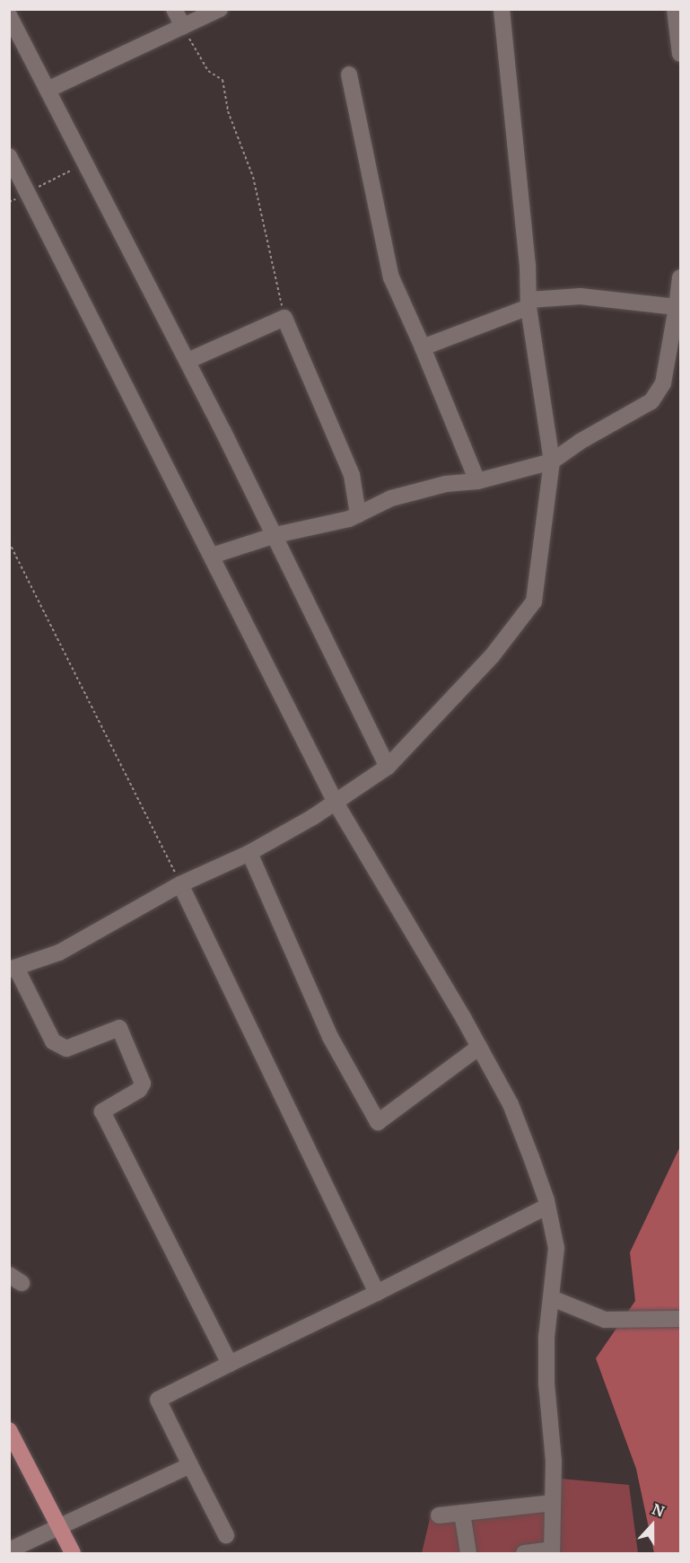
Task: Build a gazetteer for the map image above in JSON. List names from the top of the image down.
{
  "north": "top"
}
